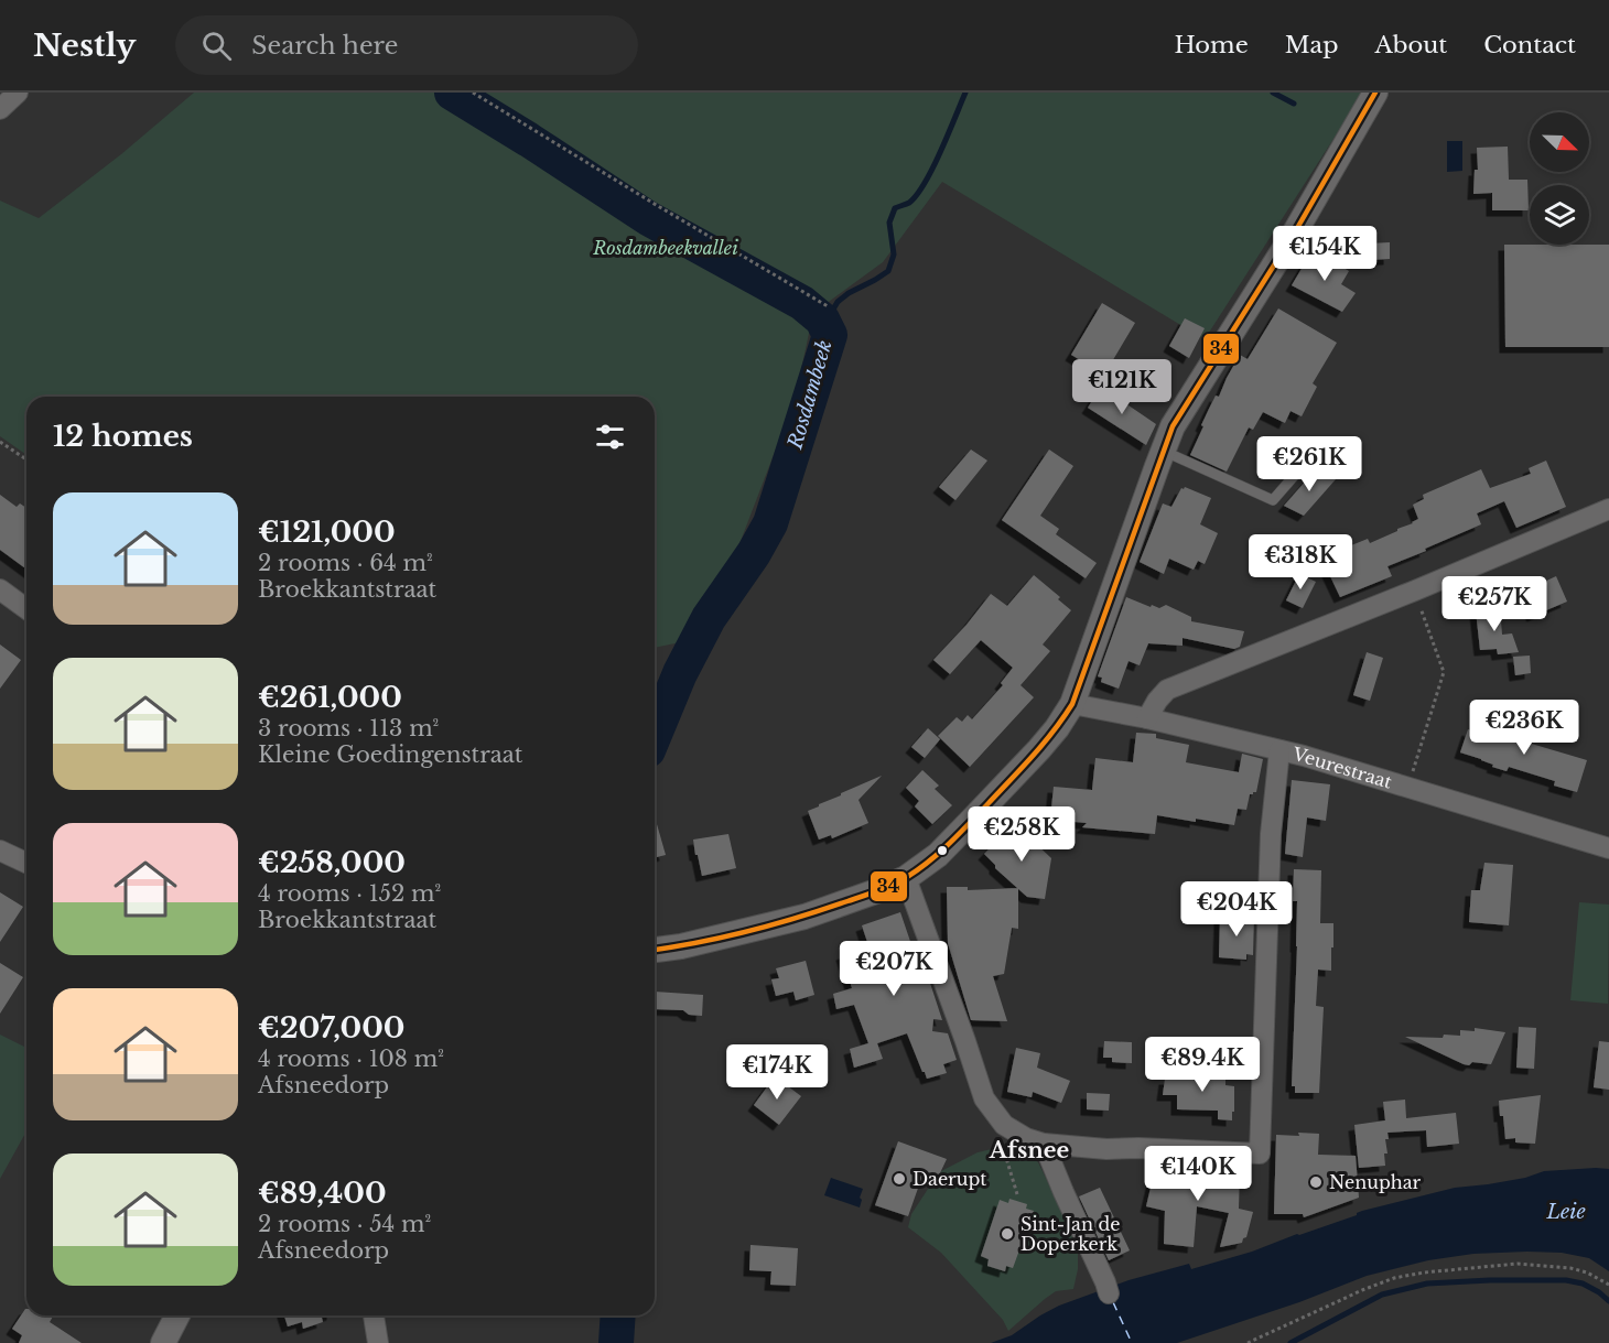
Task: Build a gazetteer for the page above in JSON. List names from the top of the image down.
{
  "streets": {
    "street": ["Veurestraat"]
  },
  "districts": ["Afsnee"],
  "water": ["Rosdambeek", "Leie"],
  "parks": ["Rosdambeekvallei"],
  "places": ["Daerupt", "Nenuphar", "Sint-Jan de Doperkerk"],
  "lines": ["transit line 34"],
  "north": "bottom right",
  "page": {
    "header": "Nestly",
    "search": "Search here",
    "nav": [
      "Home",
      "Map",
      "About",
      "Contact"
    ],
    "price": [
      "€154K",
      "€121K",
      "€261K",
      "€318K",
      "€257K",
      "€236K",
      "€258K",
      "€204K",
      "€207K",
      "€89.4K",
      "€174K",
      "€140K"
    ],
    "heading": "12 homes",
    "list": [
      {
        "name": "€121,000",
        "note": "2 rooms · 64 m² · Broekkantstraat"
      },
      {
        "name": "€261,000",
        "note": "3 rooms · 113 m² · Kleine Goedingenstraat"
      },
      {
        "name": "€258,000",
        "note": "4 rooms · 152 m² · Broekkantstraat"
      },
      {
        "name": "€207,000",
        "note": "4 rooms · 108 m² · Afsneedorp"
      },
      {
        "name": "€89,400",
        "note": "2 rooms · 54 m² · Afsneedorp"
      }
    ]
  }
}
